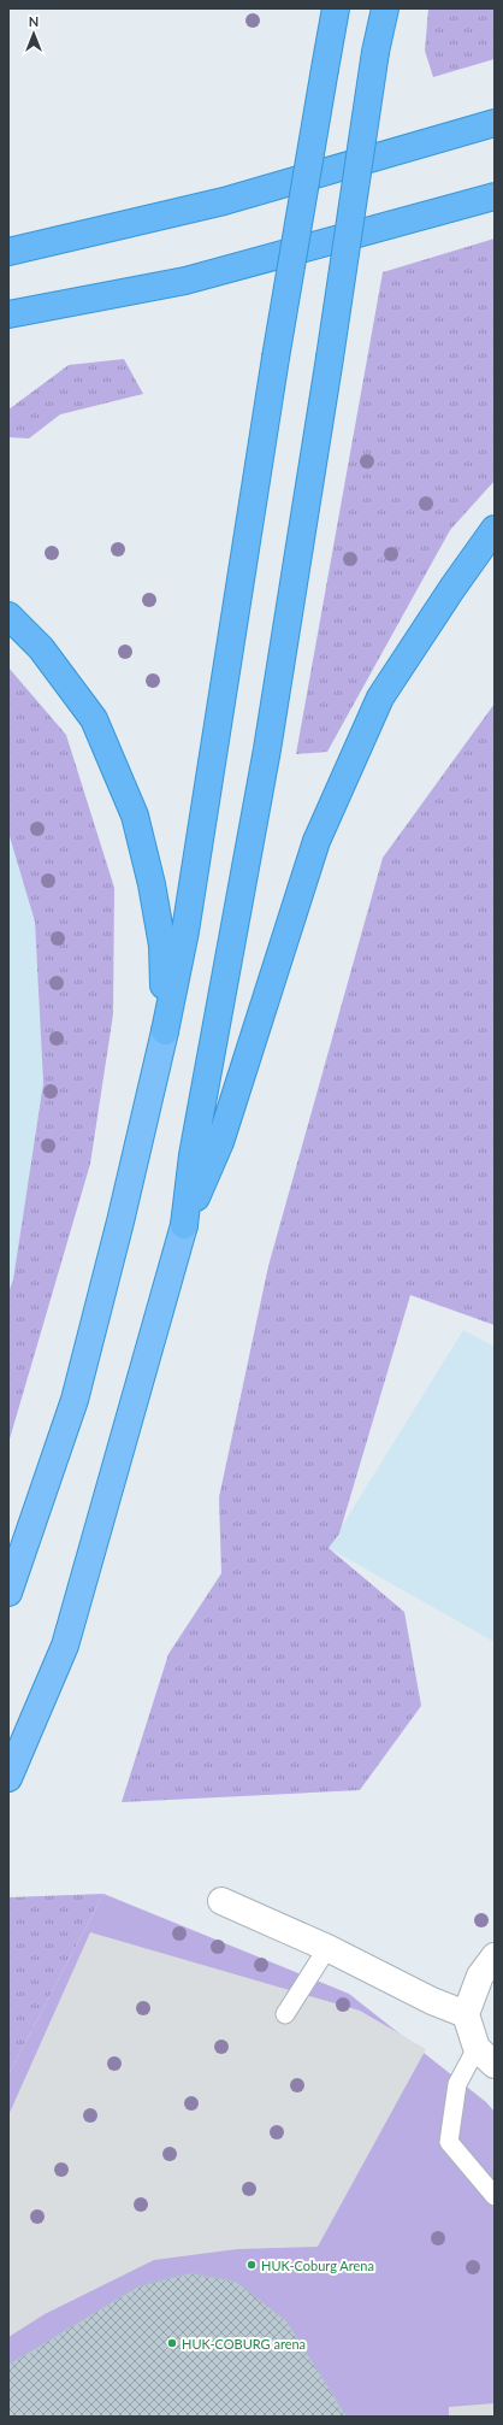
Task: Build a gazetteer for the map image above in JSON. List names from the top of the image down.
{
  "places": ["HUK-Coburg Arena", "HUK-COBURG arena"],
  "north": "top"
}
